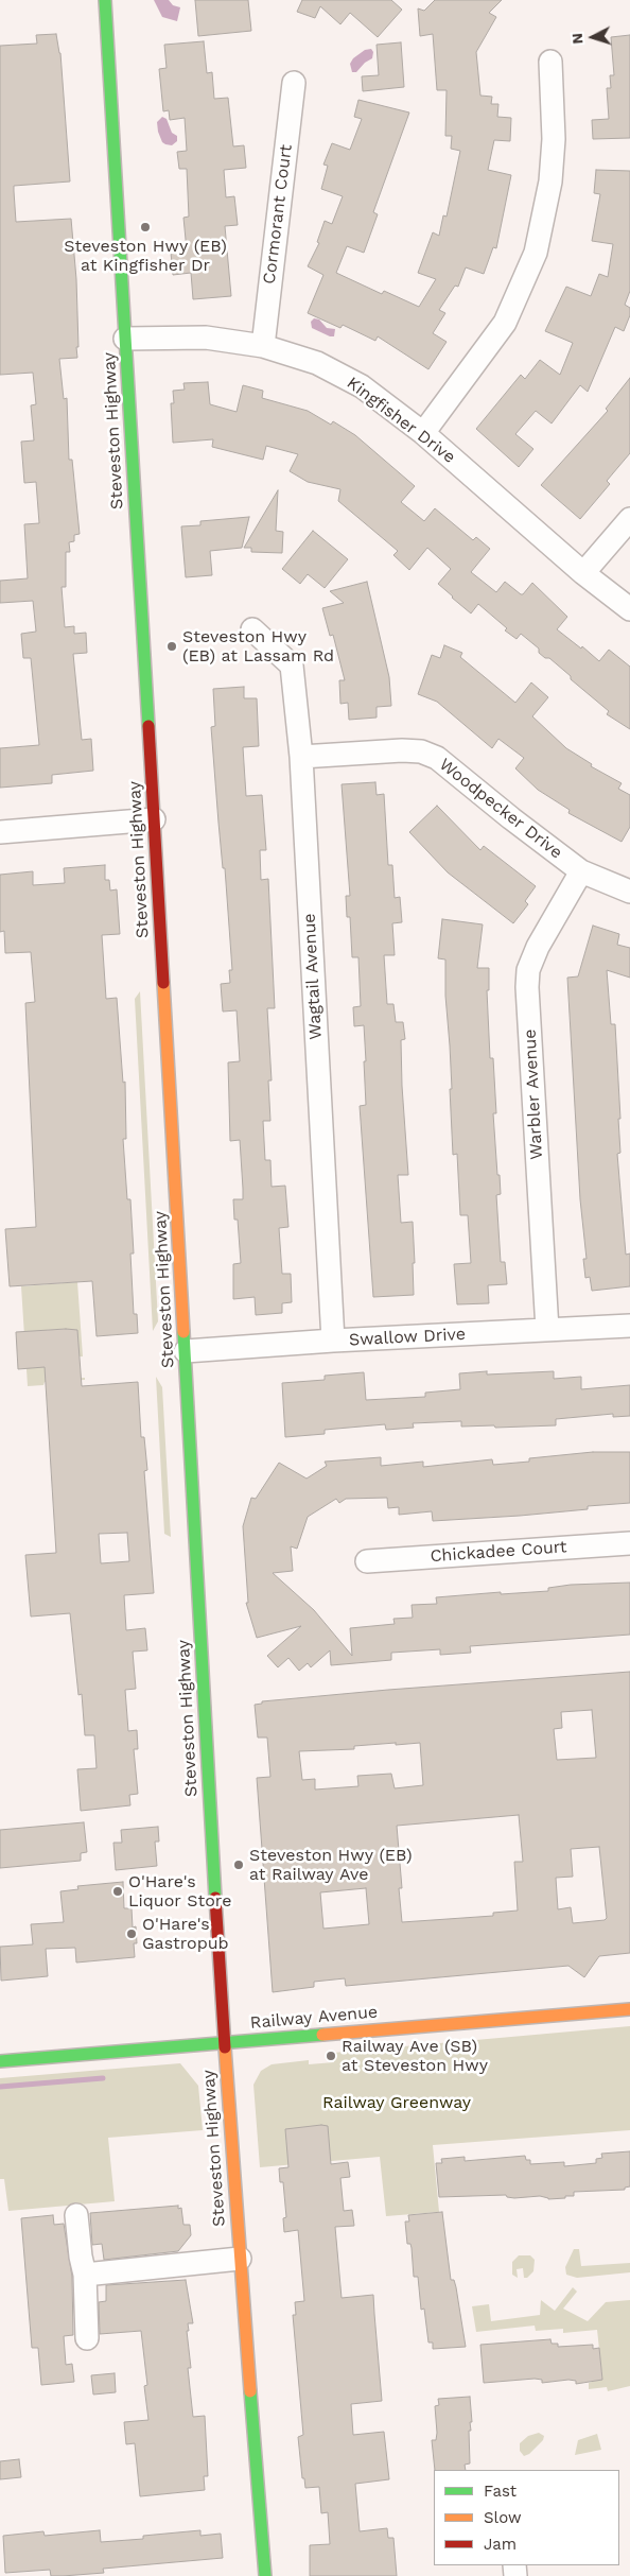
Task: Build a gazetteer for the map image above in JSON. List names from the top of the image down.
{
  "streets": {
    "main road": ["Steveston Highway", "Railway Avenue"],
    "street": [
      "Cormorant Court",
      "Kingfisher Drive",
      "Woodpecker Drive",
      "Wagtail Avenue",
      "Warbler Avenue",
      "Swallow Drive",
      "Chickadee Court"
    ]
  },
  "crossings": [
    ["Cormorant Court", "Kingfisher Drive"],
    ["Kingfisher Drive", "Steveston Highway"],
    ["Steveston Highway", "Swallow Drive"],
    ["Steveston Highway", "Railway Avenue"],
    ["Woodpecker Drive", "Wagtail Avenue"],
    ["Woodpecker Drive", "Warbler Avenue"],
    ["Wagtail Avenue", "Swallow Drive"],
    ["Warbler Avenue", "Swallow Drive"]
  ],
  "parks": ["Railway Greenway"],
  "places": [
    "Steveston Hwy (EB) at Kingfisher Dr",
    "Steveston Hwy (EB) at Lassam Rd",
    "Steveston Hwy (EB) at Railway Ave",
    "O'Hare's Liquor Store",
    "O'Hare's Gastropub",
    "Railway Ave (SB) at Steveston Hwy"
  ],
  "legend": ["Fast", "Slow", "Jam"],
  "north": "left"
}
